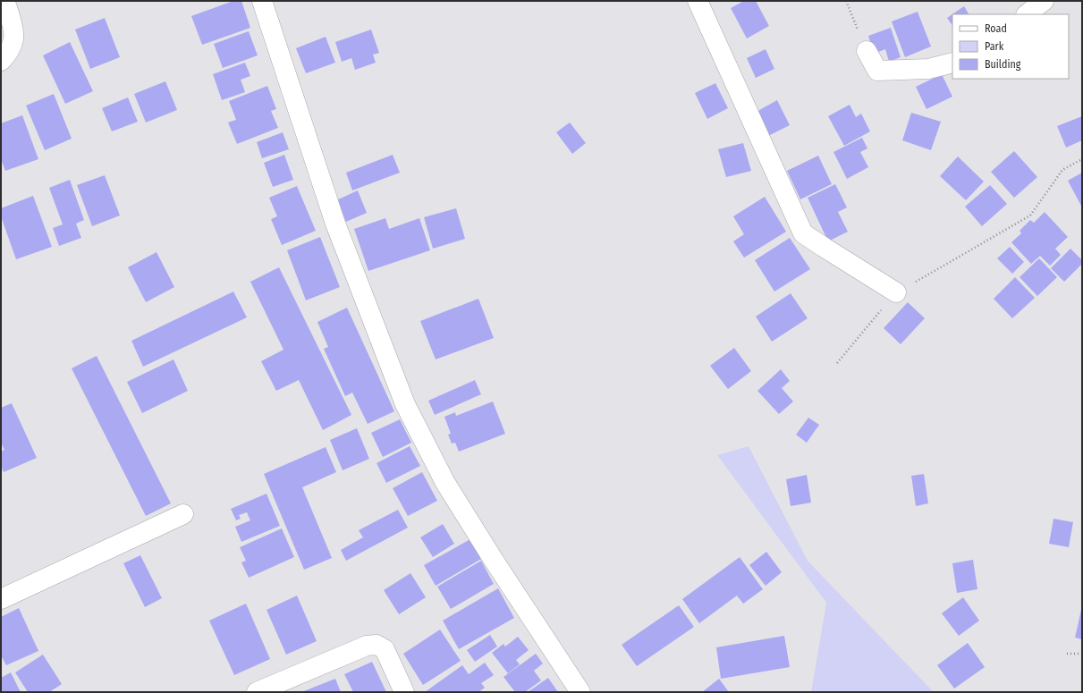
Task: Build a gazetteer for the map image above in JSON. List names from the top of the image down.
{
  "legend": ["Road", "Park", "Building"]
}
